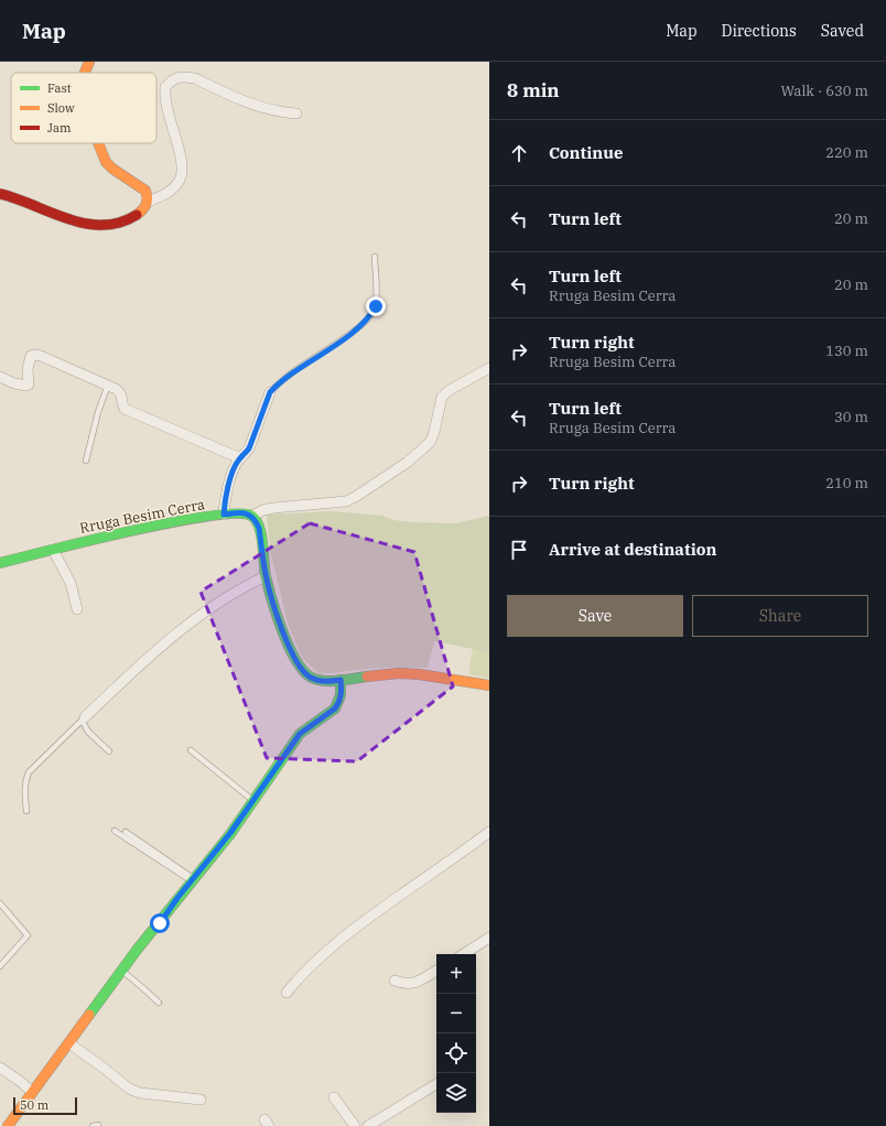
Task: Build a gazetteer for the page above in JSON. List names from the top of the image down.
{
  "streets": {
    "street": ["Rruga Besim Cerra"]
  },
  "legend": ["Fast", "Slow", "Jam"],
  "scale_bar": "50 m",
  "page": {
    "header": "Map",
    "nav": ["Map", "Directions", "Saved"],
    "heading": ["8 min", "Walk · 630 m"],
    "list": [
      ["Continue", "220 m"],
      ["Turn left", "20 m"],
      ["Turn left", "Rruga Besim Cerra", "20 m"],
      ["Turn right", "Rruga Besim Cerra", "130 m"],
      ["Turn left", "Rruga Besim Cerra", "30 m"],
      ["Turn right", "210 m"],
      "Arrive at destination"
    ],
    "buttons": ["Save", "Share"],
    "map_buttons": ["+", "−"],
    "scale": "50 m"
  }
}
